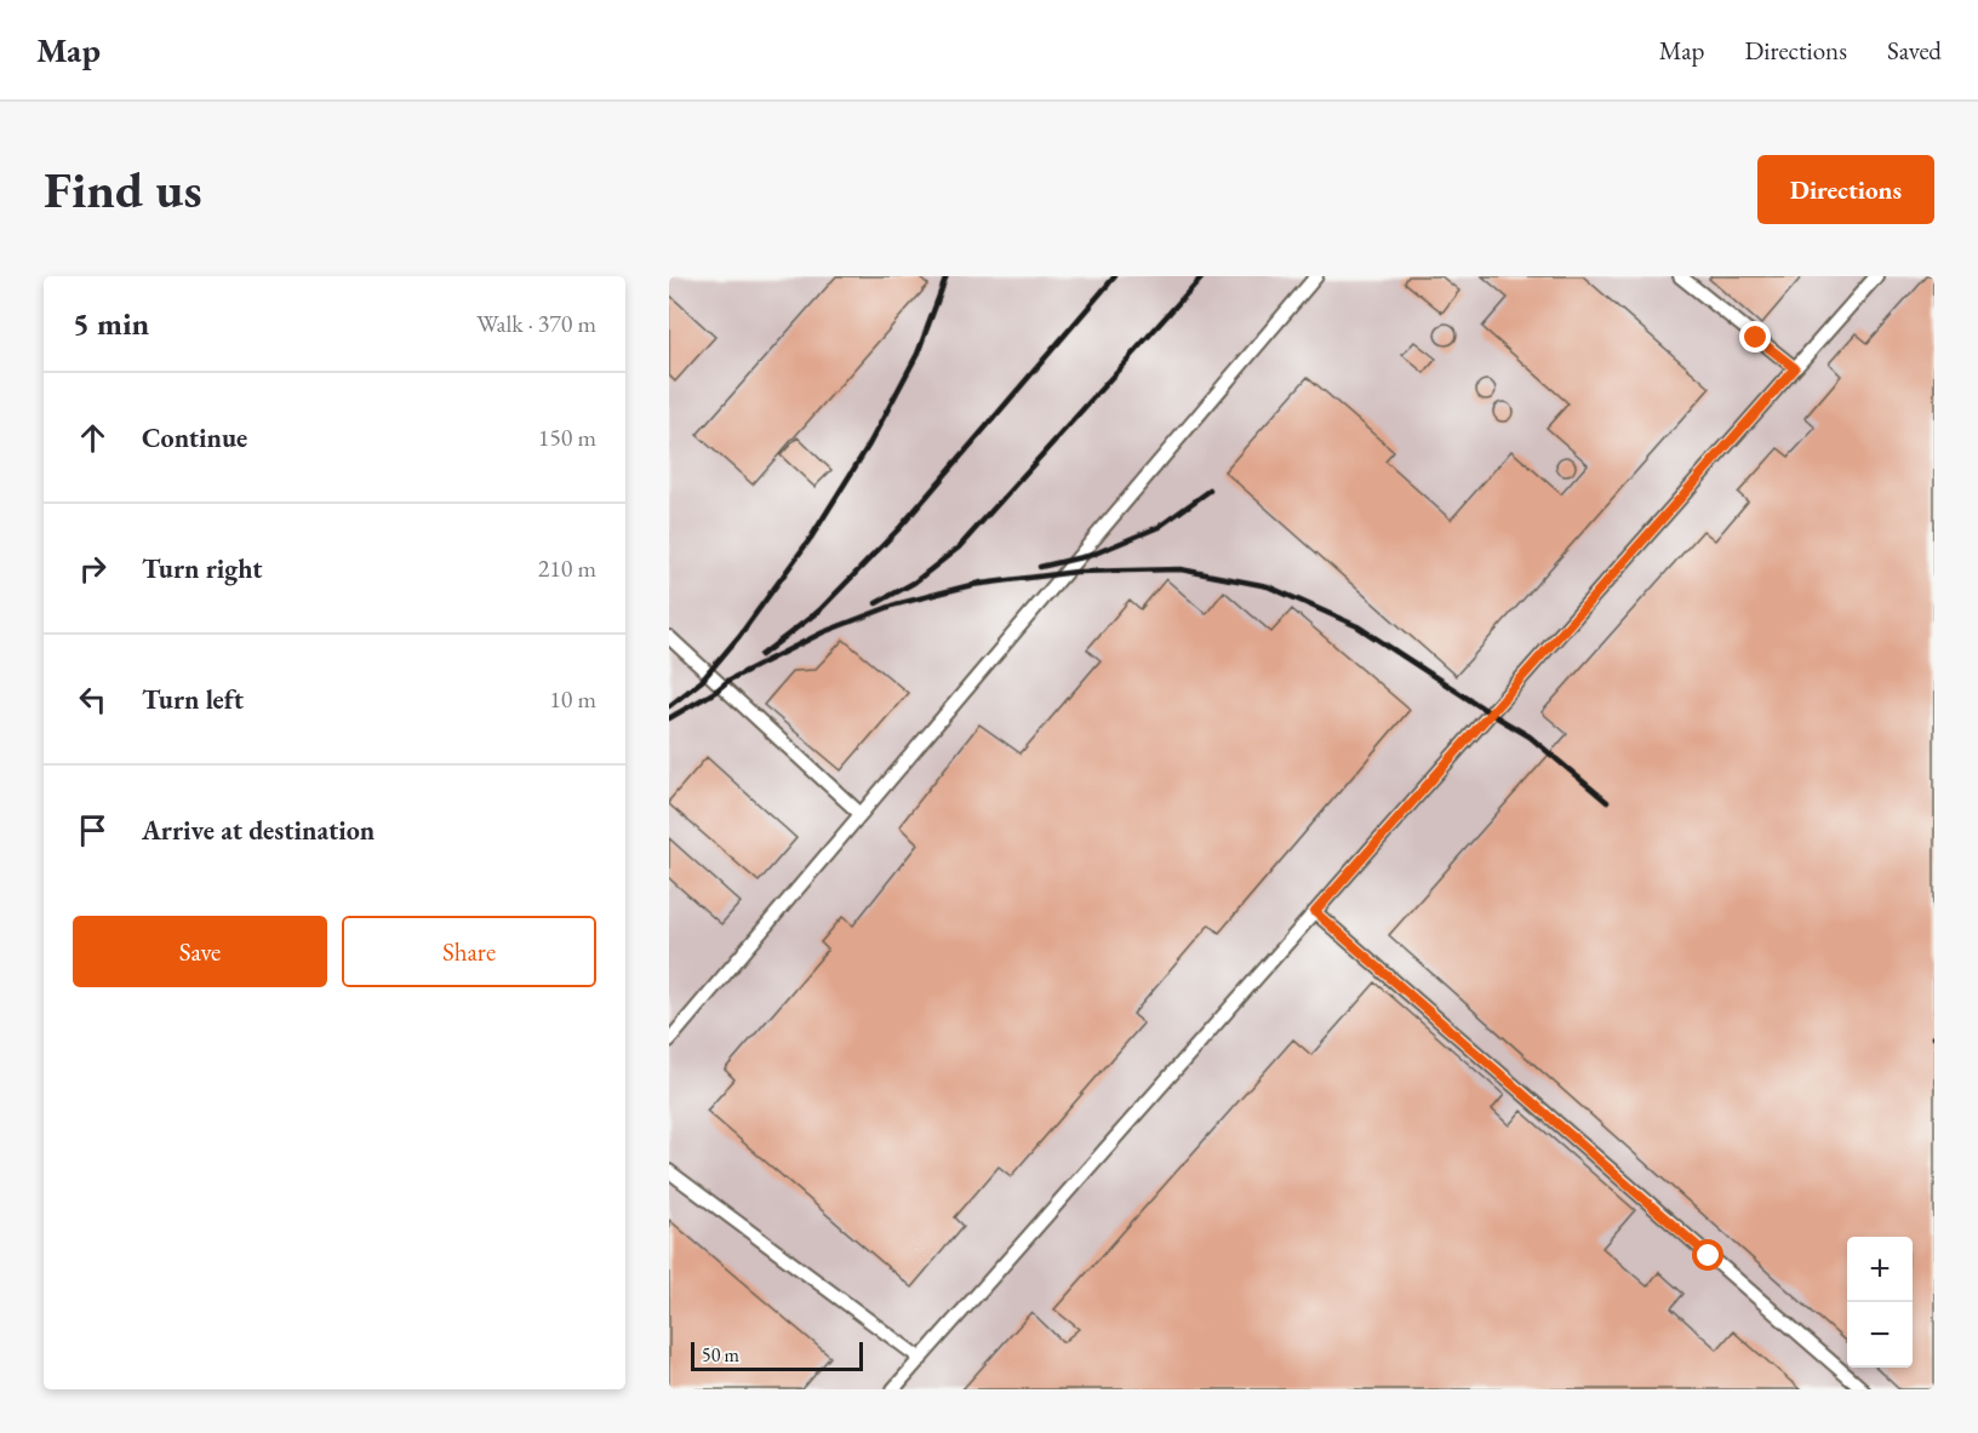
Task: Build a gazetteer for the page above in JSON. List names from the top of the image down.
{
  "scale_bar": "50 m",
  "page": {
    "header": "Map",
    "nav": ["Map", "Directions", "Saved"],
    "buttons": [
      "Directions",
      ["Save", "Share"]
    ],
    "title": "Find us",
    "heading": ["5 min", "Walk · 370 m"],
    "list": [
      ["Continue", "150 m"],
      ["Turn right", "210 m"],
      ["Turn left", "10 m"],
      "Arrive at destination"
    ],
    "map_buttons": ["+", "−"],
    "scale": "50 m"
  }
}
